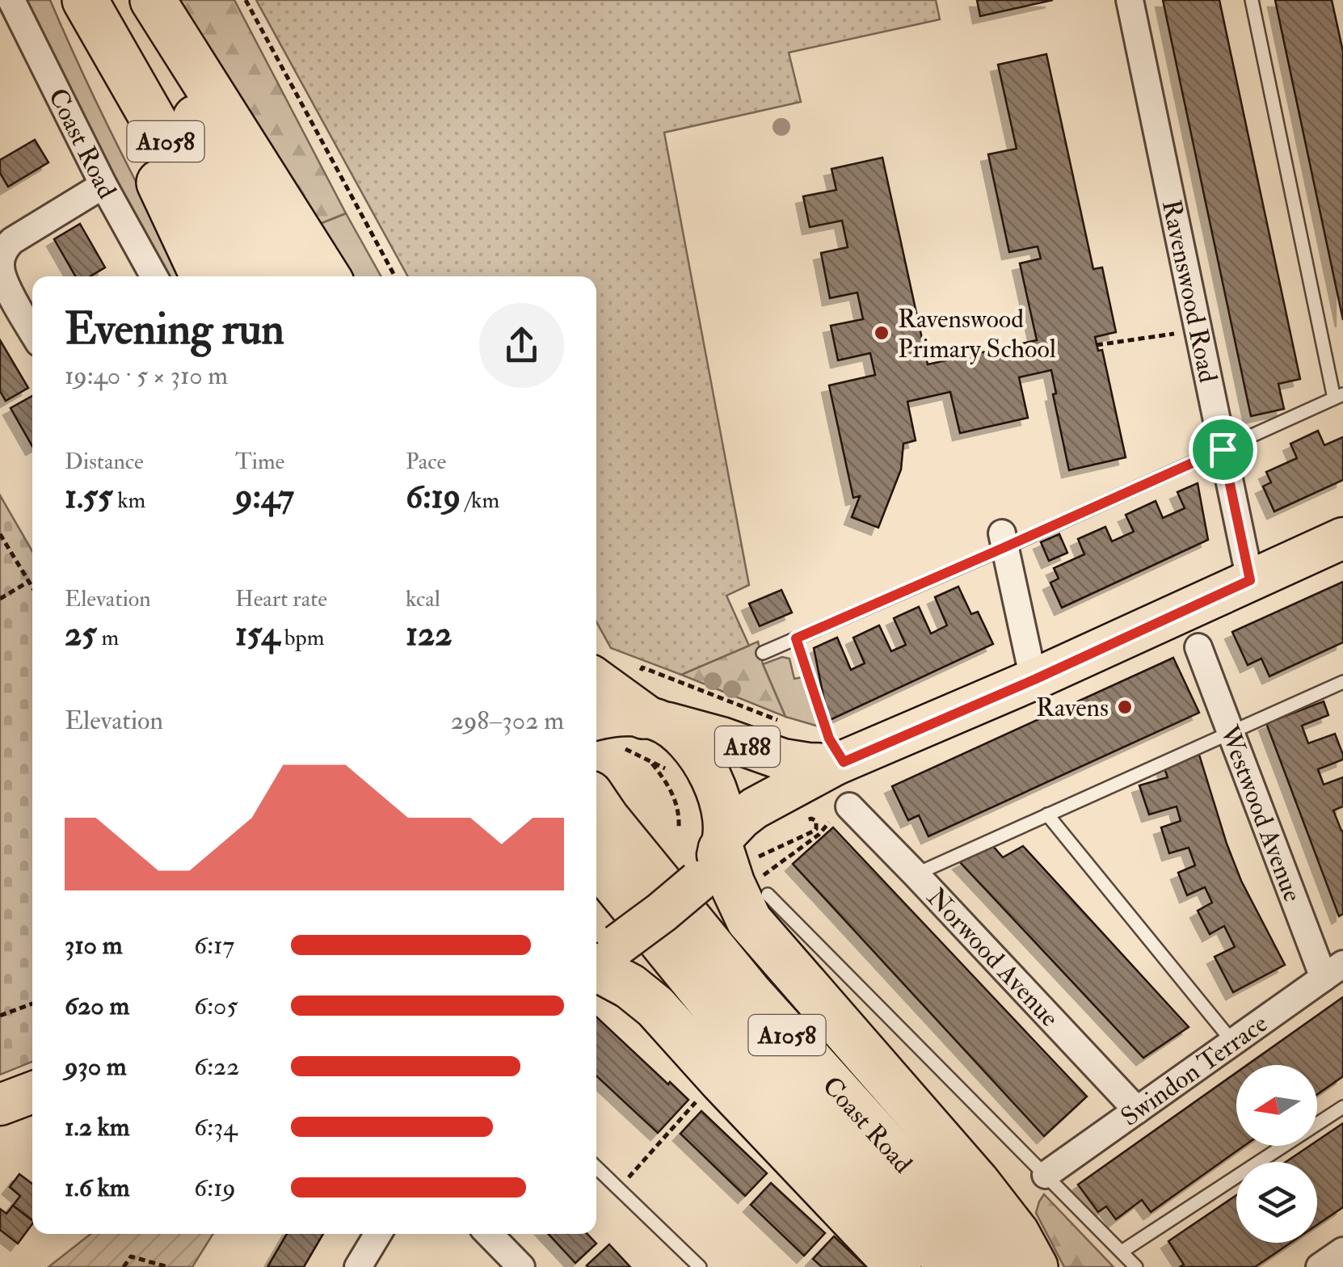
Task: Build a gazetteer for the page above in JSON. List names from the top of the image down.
{
  "streets": {
    "highway": ["A1058", "Coast Road"],
    "main road": ["A188"],
    "street": [
      "Ravenswood Road",
      "Westwood Avenue",
      "Norwood Avenue",
      "Swindon Terrace"
    ]
  },
  "crossings": [
    ["Ravenswood Road", "A188"],
    ["Westwood Avenue", "Swindon Terrace"],
    ["Norwood Avenue", "Swindon Terrace"]
  ],
  "places": ["Ravenswood Primary School", "Ravens"],
  "north": "left",
  "page": {
    "heading": ["Evening run", "19:40 · 5 × 310 m"],
    "stats": [
      ["Distance", "1.55 km"],
      ["Time", "9:47"],
      ["Pace", "6:19 /km"],
      ["Elevation", "25 m"],
      ["Heart rate", "154 bpm"],
      ["kcal", "122"]
    ],
    "chart": ["Elevation", "298–302 m"],
    "list": [
      {
        "name": "310 m",
        "note": "6:17"
      },
      {
        "name": "620 m",
        "note": "6:05"
      },
      {
        "name": "930 m",
        "note": "6:22"
      },
      {
        "name": "1.2 km",
        "note": "6:34"
      },
      {
        "name": "1.6 km",
        "note": "6:19"
      }
    ]
  }
}
